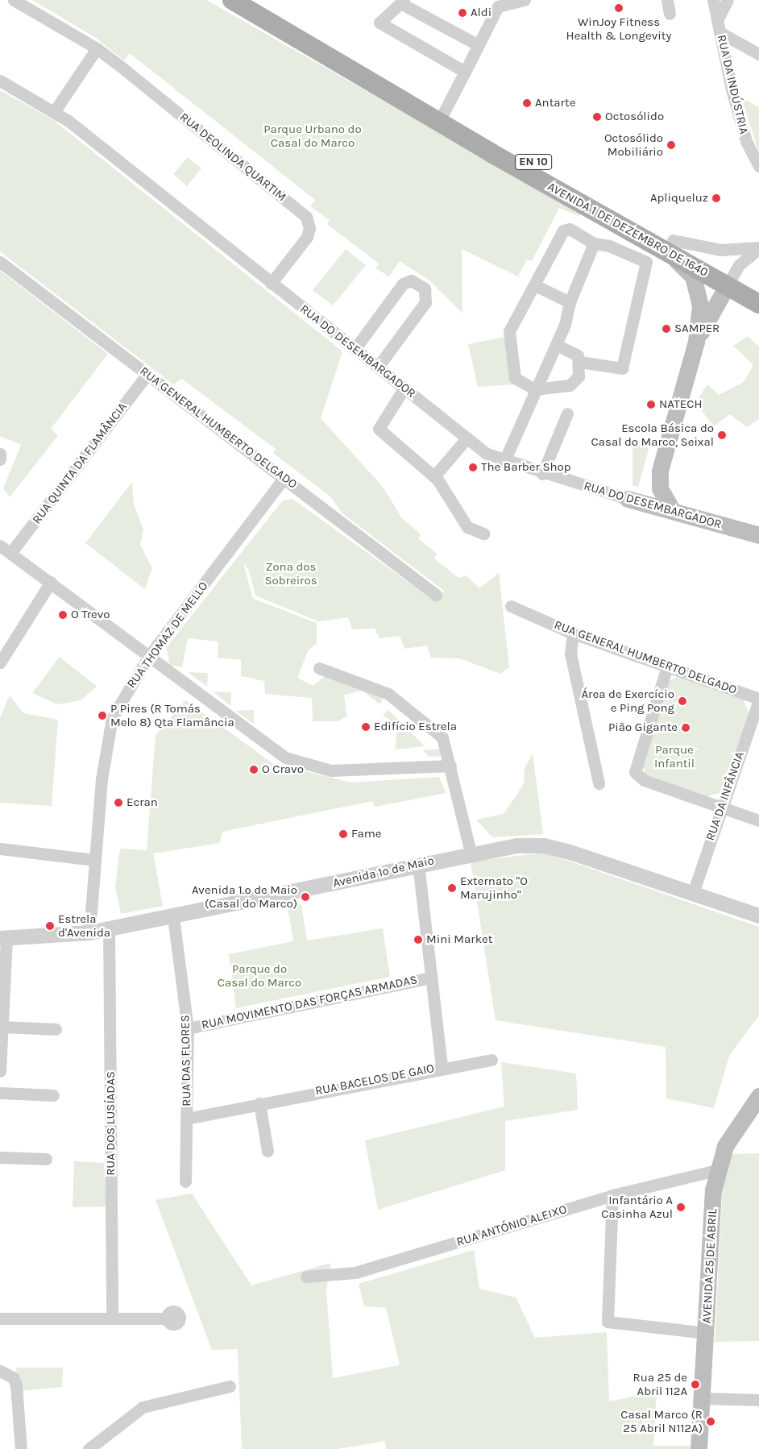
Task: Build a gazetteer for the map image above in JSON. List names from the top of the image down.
{
  "streets": {
    "main road": [
      "EN 10",
      "AVENIDA 1 DE DEZEMBRO DE 1640",
      "RUA DO DESEMBARGADOR",
      "AVENIDA 25 DE ABRIL"
    ],
    "street": [
      "RUA DA INDÚSTRIA",
      "RUA DEOLINDA QUARTIM",
      "RUA GENERAL HUMBERTO DELGADO",
      "RUA QUINTA DA FLAMÂNCIA",
      "RUA THOMAZ DE MELLO",
      "RUA DA INFÂNCIA",
      "Avenida 1º de Maio",
      "RUA MOVIMENTO DAS FORÇAS ARMADAS",
      "RUA DAS FLORES",
      "RUA BACELOS DE GAIO",
      "RUA DOS LUSÍADAS",
      "RUA ANTÓNIO ALEIXO"
    ]
  },
  "crossings": [
    ["RUA DEOLINDA QUARTIM", "RUA DO DESEMBARGADOR"],
    ["RUA GENERAL HUMBERTO DELGADO", "RUA QUINTA DA FLAMÂNCIA"],
    ["RUA GENERAL HUMBERTO DELGADO", "RUA THOMAZ DE MELLO"],
    ["RUA GENERAL HUMBERTO DELGADO", "RUA DA INFÂNCIA"],
    ["RUA THOMAZ DE MELLO", "Avenida 1º de Maio"],
    ["RUA DA INFÂNCIA", "Avenida 1º de Maio"],
    ["Avenida 1º de Maio", "RUA DAS FLORES"],
    ["Avenida 1º de Maio", "RUA DOS LUSÍADAS"],
    ["RUA MOVIMENTO DAS FORÇAS ARMADAS", "RUA DAS FLORES"],
    ["RUA DAS FLORES", "RUA BACELOS DE GAIO"],
    ["RUA ANTÓNIO ALEIXO", "AVENIDA 25 DE ABRIL"]
  ],
  "parks": [
    "Parque Urbano do Casal do Marco",
    "Zona dos Sobreiros",
    "Parque Infantil",
    "Parque do Casal do Marco"
  ],
  "places": [
    "WinJoy Fitness Health & Longevity",
    "Aldi",
    "Antarte",
    "Octosólido",
    "Octosólido Mobiliário",
    "Apliqueluz",
    "SAMPER",
    "NATECH",
    "Escola Básica do Casal do Marco, Seixal",
    "The Barber Shop",
    "O Trevo",
    "Área de Exercício e Ping Pong",
    "P Pires (R Tomás Melo 8) Qta Flamância",
    "Edifício Estrela",
    "Pião Gigante",
    "O Cravo",
    "Ecran",
    "Fame",
    "Externato \"O Marujinho\"",
    "Avenida 1.º de Maio (Casal do Marco)",
    "Estrela d'Avenida",
    "Mini Market",
    "Infantário A Casinha Azul",
    "Rua 25 de Abril 112A",
    "Casal Marco (R 25 Abril N112A)"
  ]
}
